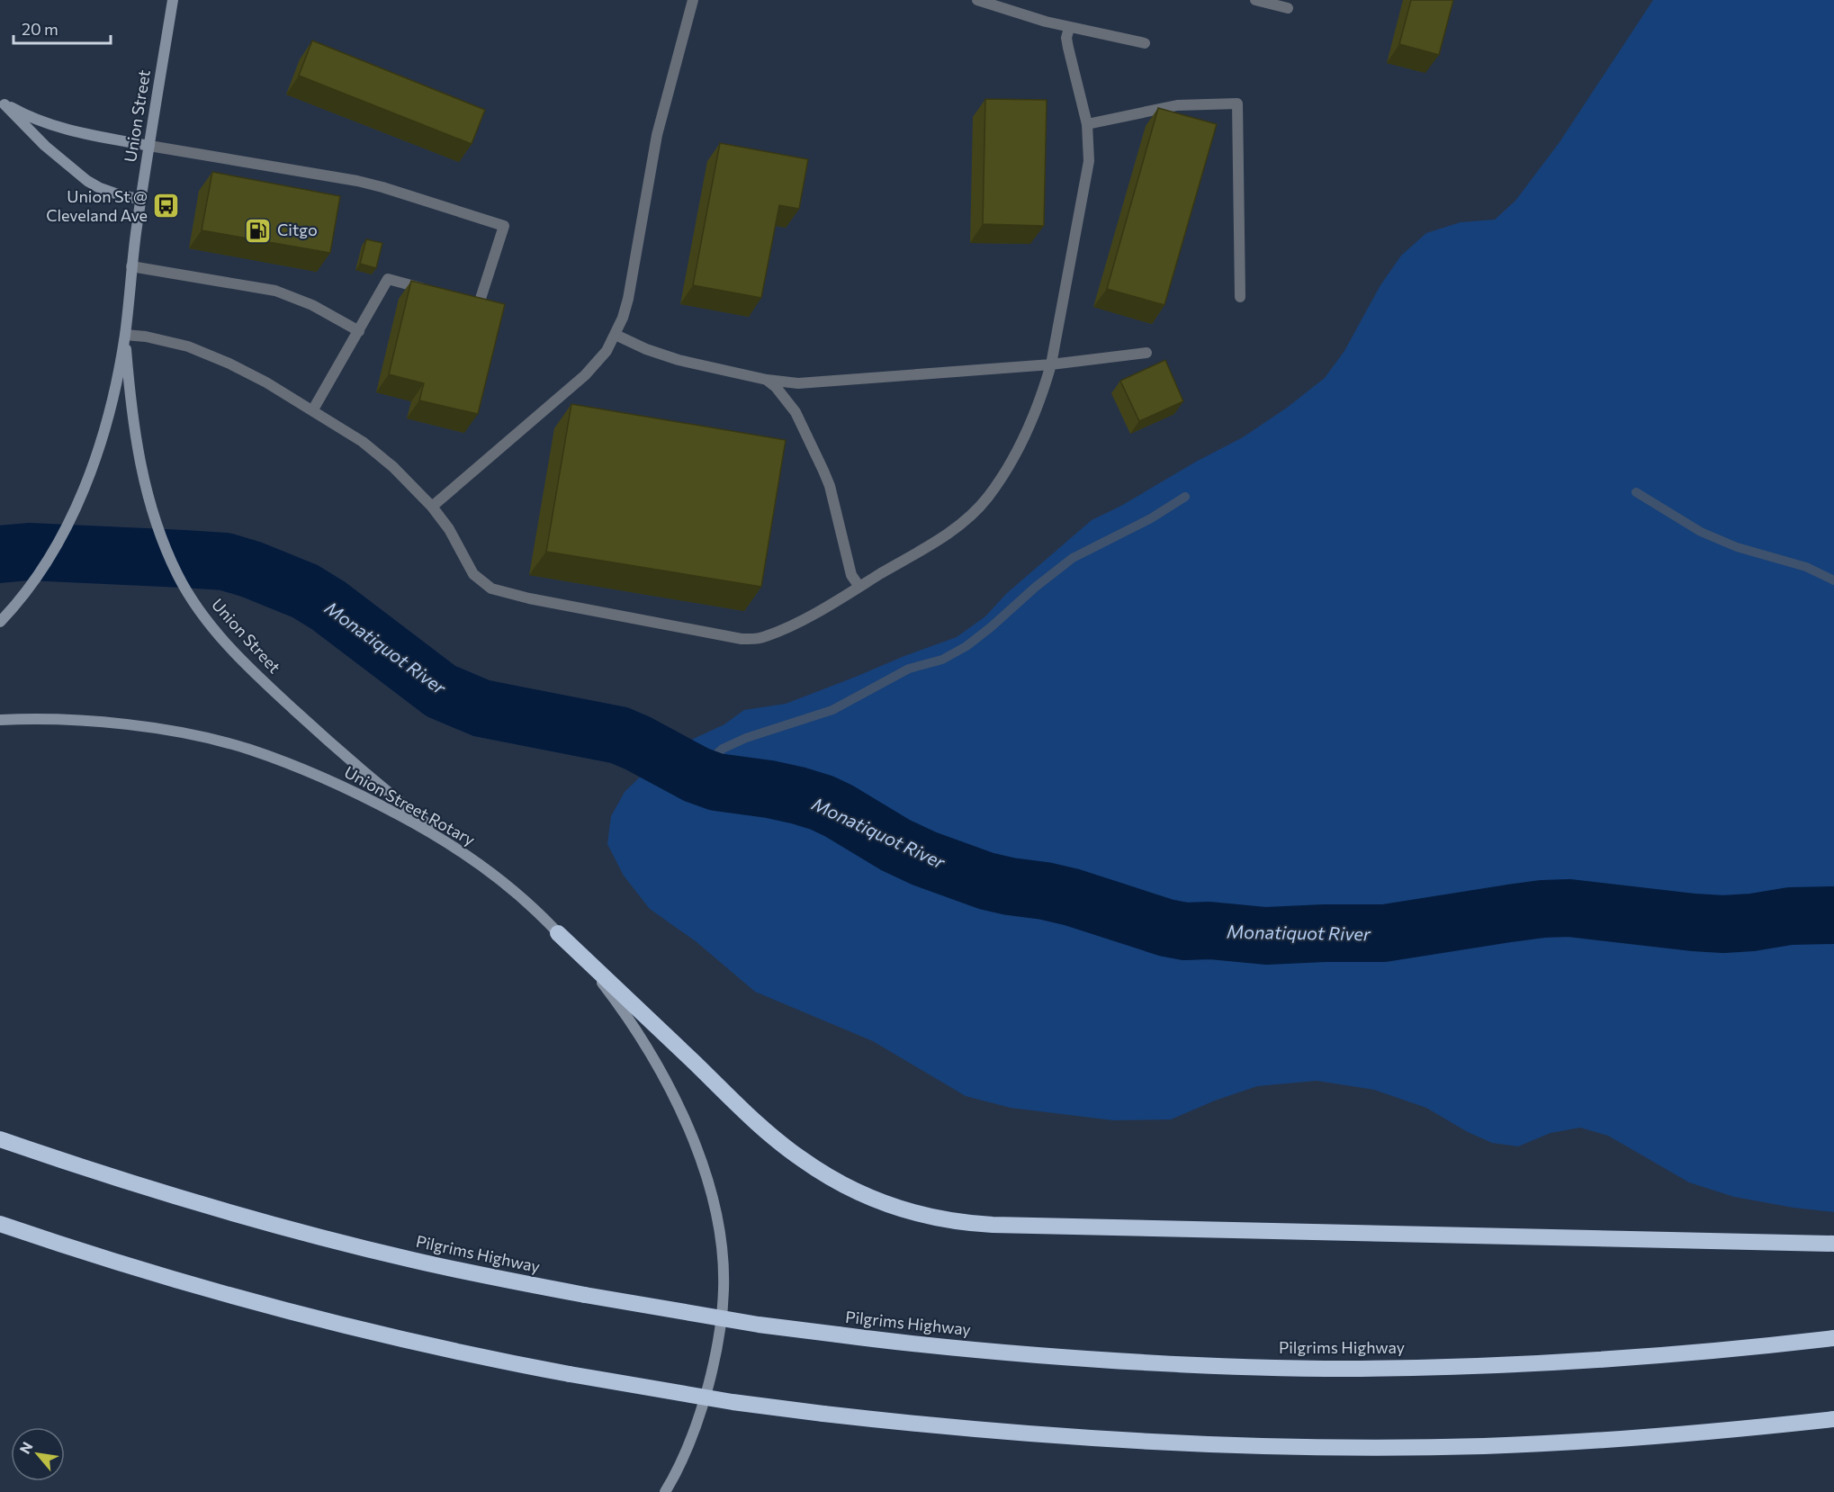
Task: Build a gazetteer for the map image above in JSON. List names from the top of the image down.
{
  "streets": {
    "highway": ["Pilgrims Highway"],
    "main road": ["Union Street", "Union Street Rotary"]
  },
  "crossings": [
    ["Union Street", "Union Street Rotary"]
  ],
  "water": ["Monatiquot River"],
  "places": {
    "bus stop": ["Union St @ Cleveland Ave"],
    "fuel station": ["Citgo"]
  },
  "scale_bar": "20 m",
  "north": "top left"
}
